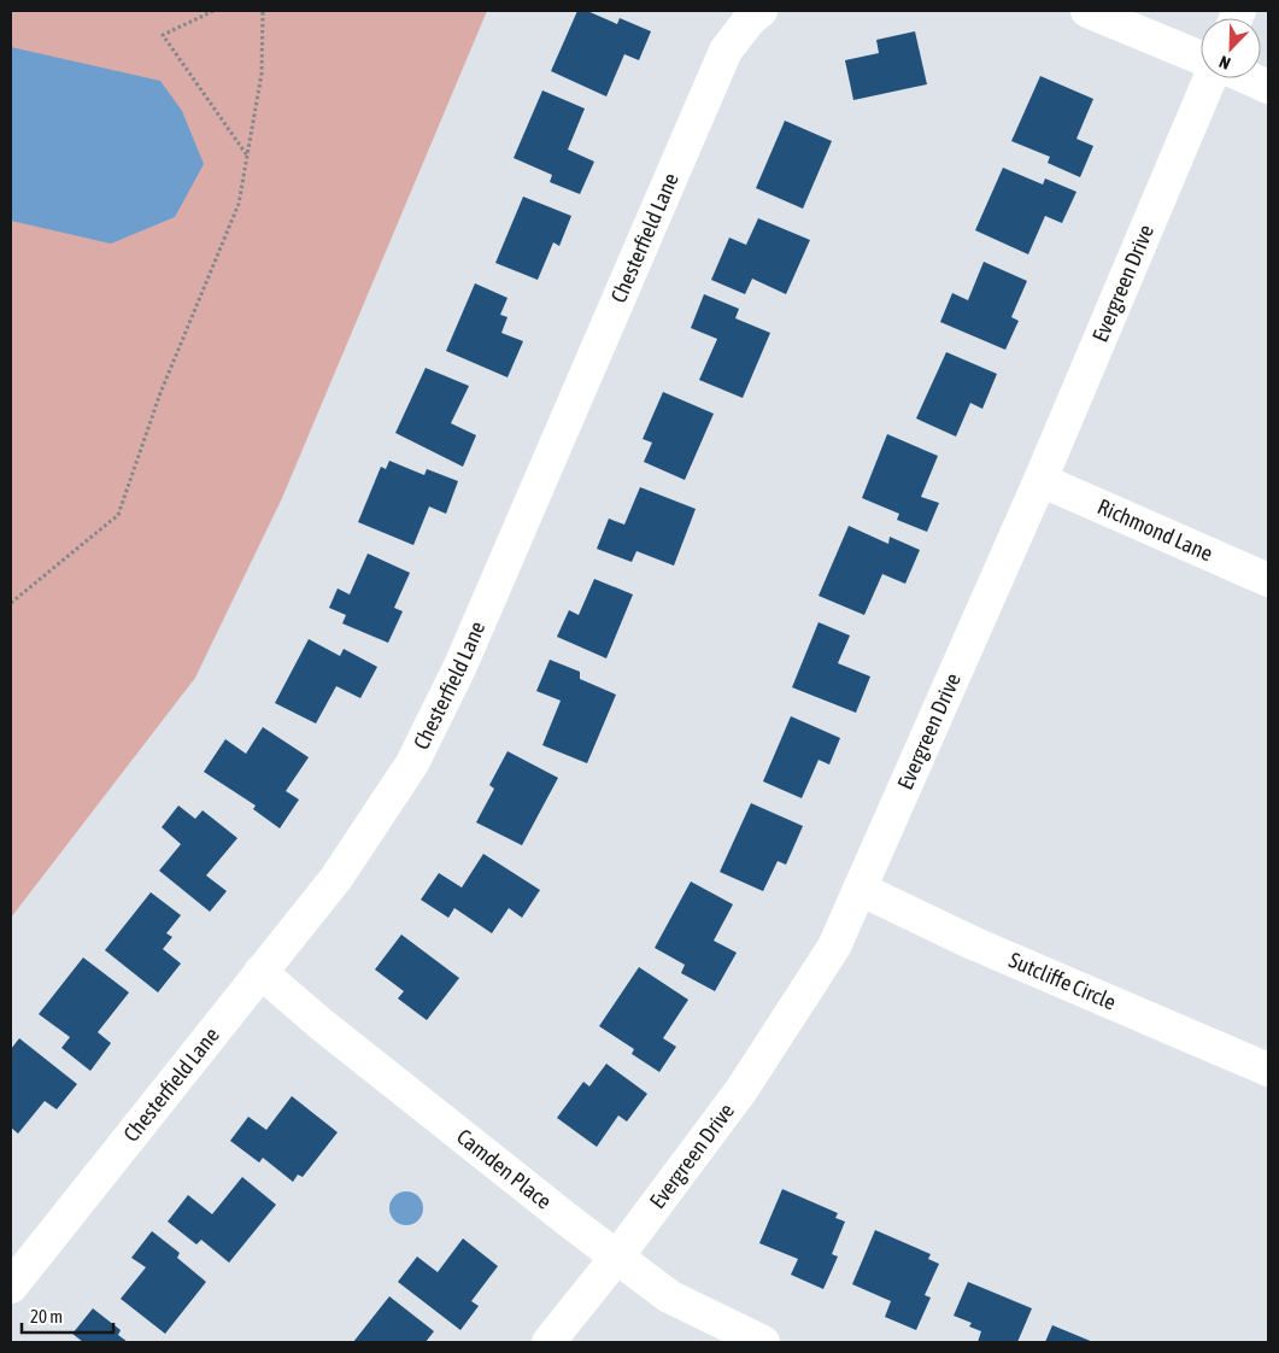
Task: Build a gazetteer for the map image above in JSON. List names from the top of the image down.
{
  "streets": {
    "street": [
      "Chesterfield Lane",
      "Evergreen Drive",
      "Richmond Lane",
      "Sutcliffe Circle",
      "Camden Place"
    ]
  },
  "crossings": [
    ["Chesterfield Lane", "Camden Place"],
    ["Evergreen Drive", "Richmond Lane"],
    ["Evergreen Drive", "Sutcliffe Circle"],
    ["Evergreen Drive", "Camden Place"]
  ],
  "scale_bar": "20 m",
  "north": "bottom left"
}
